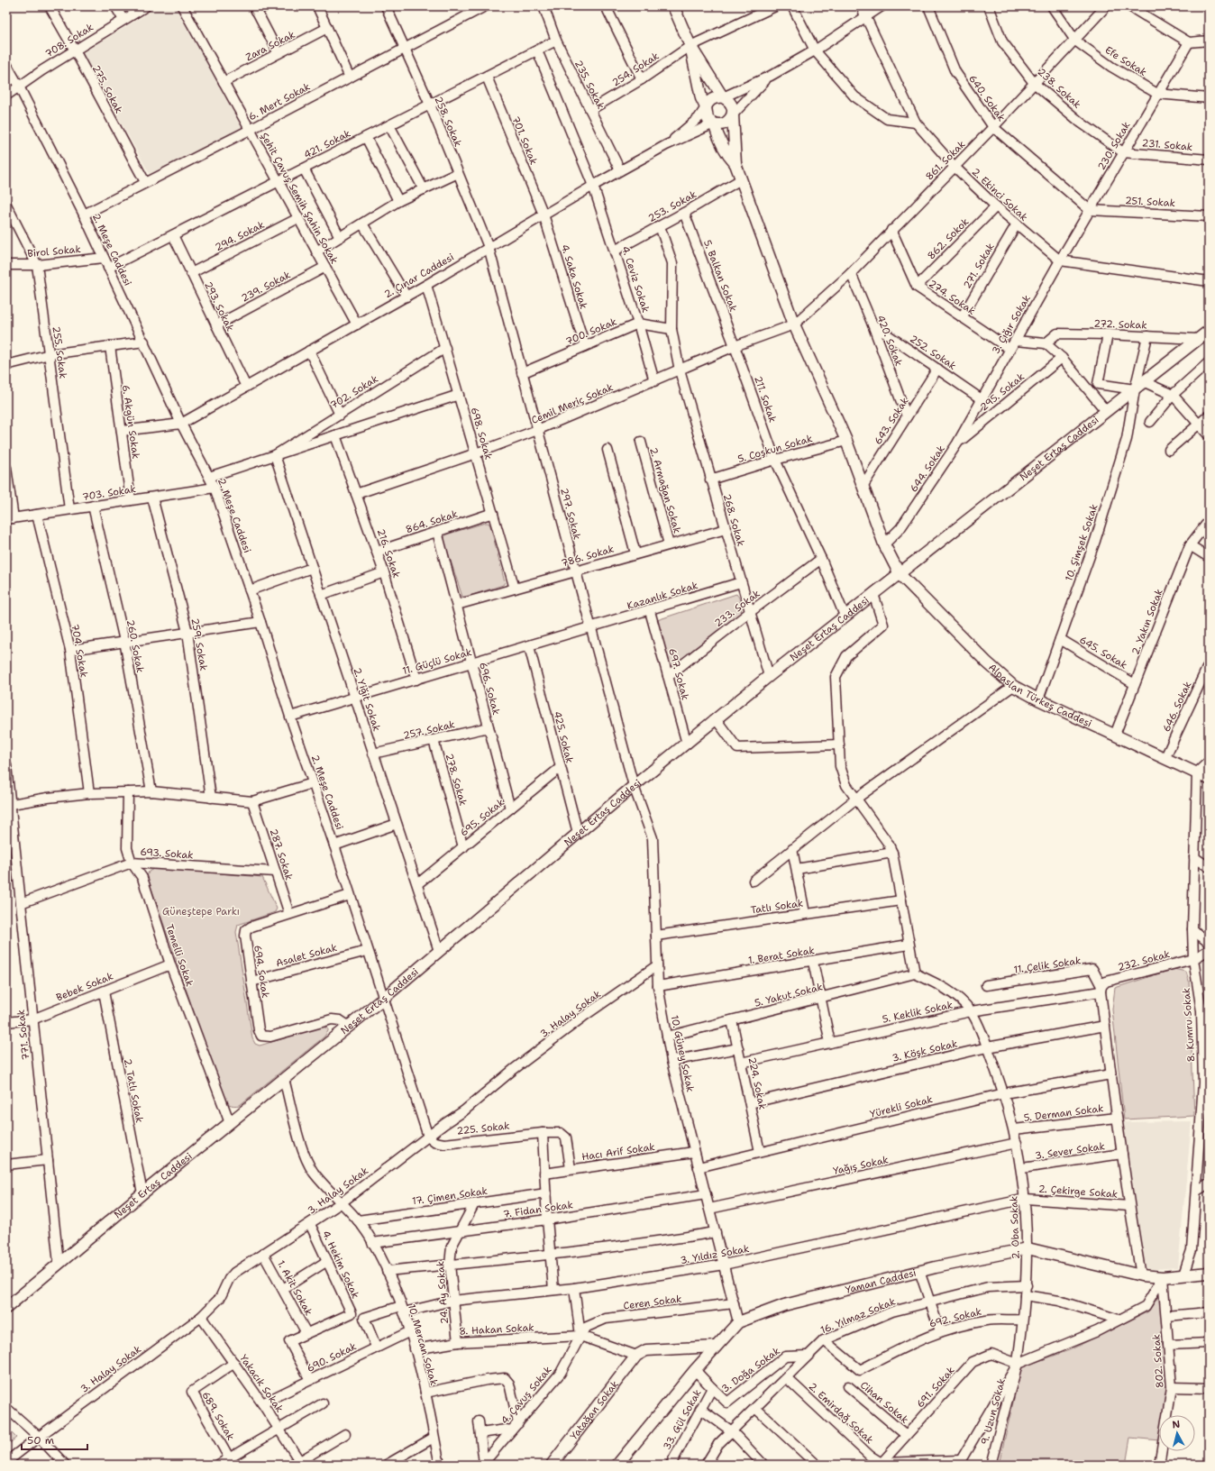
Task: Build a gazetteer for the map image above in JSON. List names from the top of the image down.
{
  "streets": {
    "main road": [
      "Neşet Ertaş Caddesi",
      "Alpaslan Türkeş Caddesi",
      "Yaman Caddesi",
      "Yatağan Sokak"
    ],
    "street": [
      "708. Sokak",
      "Zara Sokak",
      "Efe Sokak",
      "254. Sokak",
      "235. Sokak",
      "238. Sokak",
      "275. Sokak",
      "640. Sokak",
      "6. Mert Sokak",
      "258. Sokak",
      "701. Sokak",
      "421. Sokak",
      "231. Sokak",
      "230. Sokak",
      "861. Sokak",
      "2. Ekinci Sokak",
      "Şehit Çavuş Semih Şahin Sokak",
      "251. Sokak",
      "253. Sokak",
      "294. Sokak",
      "862. Sokok",
      "2. Meşe Caddesi",
      "Birol Sokak",
      "271. Sokak",
      "2. Çınar Caddesi",
      "5. Balkan Sokak",
      "4. Saka Sokak",
      "4. Ceviz Sokak",
      "239. Sokak",
      "274. Sokak",
      "293. Sokak",
      "3. Çığır Sokak",
      "272. Sokak",
      "700. Sokak",
      "420. Sokak",
      "255. Sokak",
      "252. Sokak",
      "702. Sokak",
      "295. Sokak",
      "211. Sokak",
      "Cemil Meriç Sokak",
      "643. Sokak",
      "6. Akgün Sokak",
      "698. Sokak",
      "5. Coşkun Sokak",
      "644. Sokak",
      "2. Armağan Sokak",
      "703. Sokak",
      "297. Sokak",
      "268. Sokak",
      "864. Sokak",
      "10. Şimşek Sokak",
      "216. Sokak",
      "786. Sokak",
      "Kazanlık Sokak",
      "233. Sokak",
      "2. Yakın Sokak",
      "259. Sokak",
      "260. Sokak",
      "704. Sokak",
      "645. Sokak",
      "11. Güçlü Sokak",
      "697. Sokak",
      "696. Sokak",
      "2. Yiğit Sokak",
      "646. Sokak",
      "257. Sokak",
      "425. Sokak",
      "278. Sokak",
      "695. Sokak",
      "693. Sokak",
      "287. Sokak",
      "Tatlı Sokak",
      "Temelli Sokak",
      "Asalet Sokak",
      "1. Berat Sokak",
      "232. Sokak",
      "11. Çelik Sokak",
      "694. Sokak",
      "Bebek Sokak",
      "5. Yakut Sokak",
      "5. Keklik Sokak",
      "3. Halay Sokak",
      "8. Kumru Sokak",
      "771. Sokak",
      "3. Köşk Sokak",
      "10. Güney Sokak",
      "224. Sokak",
      "2. Tatlı Sokak",
      "Yürekli Sokak",
      "5. Derman Sokak",
      "225. Sokak",
      "3. Sever Sokak",
      "Hacı Arif Sokak",
      "Yağış Sokak",
      "2. Çekirge Sokak",
      "17. Çimen Sokak",
      "7. Fidan Sokak",
      "2. Oba Sokak",
      "3. Yıldız Sokak",
      "4. Hekim Sokak",
      "1. Akit Sokak",
      "24. Ay Sokak",
      "Ceren Sokak",
      "16. Yılmaz Sokak",
      "692. Sokak",
      "8. Hakan Sokak",
      "10. Mercan Sokak",
      "690. Sokak",
      "802. Sokak",
      "3. Doğa Sokak",
      "Yakacık Sokak",
      "691. Sokak",
      "4. Çavuş Sokak",
      "Cihan Sokak",
      "9. Uzun Sokak",
      "2. Emirdağ Sokak",
      "689. Sokak",
      "33. Gül Sokak"
    ]
  },
  "crossings": [
    ["708. Sokak", "275. Sokak"],
    ["708. Sokak", "2. Meşe Caddesi"],
    ["Zara Sokak", "Şehit Çavuş Semih Şahin Sokak"],
    ["Efe Sokak", "230. Sokak"],
    ["Efe Sokak", "861. Sokak"],
    ["254. Sokak", "235. Sokak"],
    ["235. Sokak", "421. Sokak"],
    ["235. Sokak", "2. Çınar Caddesi"],
    ["238. Sokak", "231. Sokak"],
    ["238. Sokak", "230. Sokak"],
    ["238. Sokak", "861. Sokak"],
    ["275. Sokak", "6. Mert Sokak"],
    ["640. Sokak", "230. Sokak"],
    ["640. Sokak", "861. Sokak"],
    ["640. Sokak", "251. Sokak"],
    ["6. Mert Sokak", "258. Sokak"],
    ["6. Mert Sokak", "Şehit Çavuş Semih Şahin Sokak"],
    ["6. Mert Sokak", "2. Meşe Caddesi"],
    ["258. Sokak", "421. Sokak"],
    ["258. Sokak", "2. Çınar Caddesi"],
    ["258. Sokak", "297. Sokak"],
    ["701. Sokak", "421. Sokak"],
    ["701. Sokak", "2. Çınar Caddesi"],
    ["701. Sokak", "4. Saka Sokak"],
    ["421. Sokak", "Şehit Çavuş Semih Şahin Sokak"],
    ["421. Sokak", "2. Meşe Caddesi"],
    ["421. Sokak", "293. Sokak"],
    ["231. Sokak", "230. Sokak"],
    ["230. Sokak", "2. Ekinci Sokak"],
    ["230. Sokak", "251. Sokak"],
    ["230. Sokak", "3. Çığır Sokak"],
    ["861. Sokak", "2. Ekinci Sokak"],
    ["861. Sokak", "274. Sokak"],
    ["861. Sokak", "420. Sokak"],
    ["861. Sokak", "Cemil Meriç Sokak"],
    ["861. Sokak", "Alpaslan Türkeş Caddesi"],
    ["2. Ekinci Sokak", "862. Sokok"],
    ["2. Ekinci Sokak", "271. Sokak"],
    ["2. Ekinci Sokak", "3. Çığır Sokak"],
    ["Şehit Çavuş Semih Şahin Sokak", "294. Sokak"],
    ["Şehit Çavuş Semih Şahin Sokak", "2. Çınar Caddesi"],
    ["Şehit Çavuş Semih Şahin Sokak", "239. Sokak"],
    ["253. Sokak", "5. Balkan Sokak"],
    ["253. Sokak", "4. Ceviz Sokak"],
    ["253. Sokak", "268. Sokak"],
    ["253. Sokak", "Alpaslan Türkeş Caddesi"],
    ["294. Sokak", "293. Sokak"],
    ["862. Sokok", "274. Sokak"],
    ["2. Meşe Caddesi", "Birol Sokak"],
    ["2. Meşe Caddesi", "2. Çınar Caddesi"],
    ["2. Meşe Caddesi", "702. Sokak"],
    ["2. Meşe Caddesi", "Neşet Ertaş Caddesi"],
    ["2. Meşe Caddesi", "703. Sokak"],
    ["2. Meşe Caddesi", "11. Güçlü Sokak"],
    ["2. Meşe Caddesi", "Asalet Sokak"],
    ["2. Meşe Caddesi", "694. Sokak"],
    ["2. Meşe Caddesi", "3. Halay Sokak"],
    ["2. Meşe Caddesi", "225. Sokak"],
    ["Birol Sokak", "255. Sokak"],
    ["271. Sokak", "274. Sokak"],
    ["2. Çınar Caddesi", "4. Saka Sokak"],
    ["2. Çınar Caddesi", "4. Ceviz Sokak"],
    ["2. Çınar Caddesi", "293. Sokak"],
    ["2. Çınar Caddesi", "698. Sokak"],
    ["2. Çınar Caddesi", "297. Sokak"],
    ["5. Balkan Sokak", "211. Sokak"],
    ["5. Balkan Sokak", "Cemil Meriç Sokak"],
    ["4. Saka Sokak", "700. Sokak"],
    ["4. Ceviz Sokak", "700. Sokak"],
    ["4. Ceviz Sokak", "Cemil Meriç Sokak"],
    ["239. Sokak", "293. Sokak"],
    ["274. Sokak", "3. Çığır Sokak"],
    ["3. Çığır Sokak", "252. Sokak"],
    ["3. Çığır Sokak", "644. Sokak"],
    ["272. Sokak", "Neşet Ertaş Caddesi"],
    ["272. Sokak", "10. Şimşek Sokak"],
    ["700. Sokak", "297. Sokak"],
    ["420. Sokak", "252. Sokak"],
    ["420. Sokak", "643. Sokak"],
    ["255. Sokak", "703. Sokak"],
    ["252. Sokak", "643. Sokak"],
    ["252. Sokak", "644. Sokak"],
    ["702. Sokak", "698. Sokak"],
    ["702. Sokak", "216. Sokak"],
    ["702. Sokak", "2. Yiğit Sokak"],
    ["295. Sokak", "644. Sokak"],
    ["211. Sokak", "Cemil Meriç Sokak"],
    ["211. Sokak", "5. Coşkun Sokak"],
    ["211. Sokak", "Neşet Ertaş Caddesi"],
    ["211. Sokak", "233. Sokak"],
    ["Cemil Meriç Sokak", "698. Sokak"],
    ["Cemil Meriç Sokak", "297. Sokak"],
    ["Cemil Meriç Sokak", "268. Sokak"],
    ["Cemil Meriç Sokak", "216. Sokak"],
    ["Cemil Meriç Sokak", "Alpaslan Türkeş Caddesi"],
    ["643. Sokak", "Alpaslan Türkeş Caddesi"],
    ["6. Akgün Sokak", "703. Sokak"],
    ["698. Sokak", "864. Sokak"],
    ["698. Sokak", "786. Sokak"],
    ["5. Coşkun Sokak", "268. Sokak"],
    ["5. Coşkun Sokak", "Alpaslan Türkeş Caddesi"],
    ["Neşet Ertaş Caddesi", "297. Sokak"],
    ["Neşet Ertaş Caddesi", "268. Sokak"],
    ["Neşet Ertaş Caddesi", "10. Şimşek Sokak"],
    ["Neşet Ertaş Caddesi", "697. Sokak"],
    ["Neşet Ertaş Caddesi", "Alpaslan Türkeş Caddesi"],
    ["Neşet Ertaş Caddesi", "2. Yiğit Sokak"],
    ["Neşet Ertaş Caddesi", "425. Sokak"],
    ["Neşet Ertaş Caddesi", "Temelli Sokak"],
    ["Neşet Ertaş Caddesi", "694. Sokak"],
    ["Neşet Ertaş Caddesi", "771. Sokak"],
    ["Neşet Ertaş Caddesi", "10. Güney Sokak"],
    ["Neşet Ertaş Caddesi", "2. Tatlı Sokak"],
    ["Neşet Ertaş Caddesi", "10. Mercan Sokak"],
    ["644. Sokak", "Alpaslan Türkeş Caddesi"],
    ["2. Armağan Sokak", "786. Sokak"],
    ["703. Sokak", "259. Sokak"],
    ["703. Sokak", "260. Sokak"],
    ["703. Sokak", "704. Sokak"],
    ["297. Sokak", "786. Sokak"],
    ["297. Sokak", "Kazanlık Sokak"],
    ["297. Sokak", "11. Güçlü Sokak"],
    ["297. Sokak", "10. Güney Sokak"],
    ["268. Sokak", "786. Sokak"],
    ["268. Sokak", "Kazanlık Sokak"],
    ["268. Sokak", "233. Sokak"],
    ["864. Sokak", "216. Sokak"],
    ["864. Sokak", "696. Sokak"],
    ["10. Şimşek Sokak", "645. Sokak"],
    ["10. Şimşek Sokak", "Alpaslan Türkeş Caddesi"],
    ["216. Sokak", "11. Güçlü Sokak"],
    ["786. Sokak", "696. Sokak"],
    ["Kazanlık Sokak", "11. Güçlü Sokak"],
    ["Kazanlık Sokak", "697. Sokak"],
    ["233. Sokak", "697. Sokak"],
    ["2. Yakın Sokak", "645. Sokak"],
    ["2. Yakın Sokak", "Alpaslan Türkeş Caddesi"],
    ["11. Güçlü Sokak", "696. Sokak"],
    ["11. Güçlü Sokak", "2. Yiğit Sokak"],
    ["11. Güçlü Sokak", "425. Sokak"],
    ["696. Sokak", "257. Sokak"],
    ["696. Sokak", "695. Sokak"],
    ["Alpaslan Türkeş Caddesi", "646. Sokak"],
    ["Alpaslan Türkeş Caddesi", "8. Kumru Sokak"],
    ["2. Yiğit Sokak", "257. Sokak"],
    ["2. Yiğit Sokak", "695. Sokak"],
    ["257. Sokak", "278. Sokak"],
    ["425. Sokak", "695. Sokak"],
    ["278. Sokak", "695. Sokak"],
    ["693. Sokak", "287. Sokak"],
    ["693. Sokak", "Temelli Sokak"],
    ["693. Sokak", "771. Sokak"],
    ["287. Sokak", "694. Sokak"],
    ["Tatlı Sokak", "10. Güney Sokak"],
    ["Temelli Sokak", "Bebek Sokak"],
    ["Asalet Sokak", "694. Sokak"],
    ["1. Berat Sokak", "10. Güney Sokak"],
    ["232. Sokak", "11. Çelik Sokak"],
    ["232. Sokak", "5. Keklik Sokak"],
    ["232. Sokak", "8. Kumru Sokak"],
    ["11. Çelik Sokak", "5. Keklik Sokak"],
    ["Bebek Sokak", "771. Sokak"],
    ["Bebek Sokak", "2. Tatlı Sokak"],
    ["5. Yakut Sokak", "10. Güney Sokak"],
    ["5. Yakut Sokak", "224. Sokak"],
    ["5. Keklik Sokak", "224. Sokak"],
    ["5. Keklik Sokak", "2. Oba Sokak"],
    ["3. Halay Sokak", "10. Güney Sokak"],
    ["3. Halay Sokak", "225. Sokak"],
    ["3. Halay Sokak", "4. Hekim Sokak"],
    ["3. Halay Sokak", "1. Akit Sokak"],
    ["3. Halay Sokak", "10. Mercan Sokak"],
    ["3. Halay Sokak", "Yakacık Sokak"],
    ["8. Kumru Sokak", "Yaman Caddesi"],
    ["3. Köşk Sokak", "224. Sokak"],
    ["3. Köşk Sokak", "2. Oba Sokak"],
    ["10. Güney Sokak", "Yürekli Sokak"],
    ["10. Güney Sokak", "Hacı Arif Sokak"],
    ["10. Güney Sokak", "Yağış Sokak"],
    ["10. Güney Sokak", "7. Fidan Sokak"],
    ["10. Güney Sokak", "3. Yıldız Sokak"],
    ["10. Güney Sokak", "Yaman Caddesi"],
    ["10. Güney Sokak", "Ceren Sokak"],
    ["224. Sokak", "Yürekli Sokak"],
    ["Yürekli Sokak", "2. Oba Sokak"],
    ["5. Derman Sokak", "2. Oba Sokak"],
    ["225. Sokak", "Hacı Arif Sokak"],
    ["3. Sever Sokak", "2. Oba Sokak"],
    ["Yağış Sokak", "2. Oba Sokak"],
    ["2. Çekirge Sokak", "2. Oba Sokak"],
    ["2. Çekirge Sokak", "3. Yıldız Sokak"],
    ["17. Çimen Sokak", "24. Ay Sokak"],
    ["17. Çimen Sokak", "10. Mercan Sokak"],
    ["7. Fidan Sokak", "24. Ay Sokak"],
    ["7. Fidan Sokak", "10. Mercan Sokak"],
    ["2. Oba Sokak", "3. Yıldız Sokak"],
    ["2. Oba Sokak", "Yaman Caddesi"],
    ["2. Oba Sokak", "16. Yılmaz Sokak"],
    ["2. Oba Sokak", "692. Sokak"],
    ["2. Oba Sokak", "691. Sokak"],
    ["2. Oba Sokak", "9. Uzun Sokak"],
    ["3. Yıldız Sokak", "24. Ay Sokak"],
    ["3. Yıldız Sokak", "10. Mercan Sokak"],
    ["3. Yıldız Sokak", "690. Sokak"],
    ["4. Hekim Sokak", "1. Akit Sokak"],
    ["Yaman Caddesi", "802. Sokak"],
    ["Yaman Caddesi", "33. Gül Sokak"],
    ["24. Ay Sokak", "8. Hakan Sokak"],
    ["Ceren Sokak", "8. Hakan Sokak"],
    ["Ceren Sokak", "4. Çavuş Sokak"],
    ["16. Yılmaz Sokak", "692. Sokak"],
    ["16. Yılmaz Sokak", "3. Doğa Sokak"],
    ["16. Yılmaz Sokak", "2. Emirdağ Sokak"],
    ["8. Hakan Sokak", "10. Mercan Sokak"],
    ["8. Hakan Sokak", "4. Çavuş Sokak"],
    ["10. Mercan Sokak", "690. Sokak"],
    ["690. Sokak", "Yakacık Sokak"],
    ["3. Doğa Sokak", "33. Gül Sokak"],
    ["Yakacık Sokak", "689. Sokak"],
    ["691. Sokak", "Cihan Sokak"],
    ["691. Sokak", "9. Uzun Sokak"],
    ["691. Sokak", "2. Emirdağ Sokak"]
  ],
  "parks": ["Güneştepe Parkı"],
  "scale_bar": "50 m",
  "north": "top"
}
